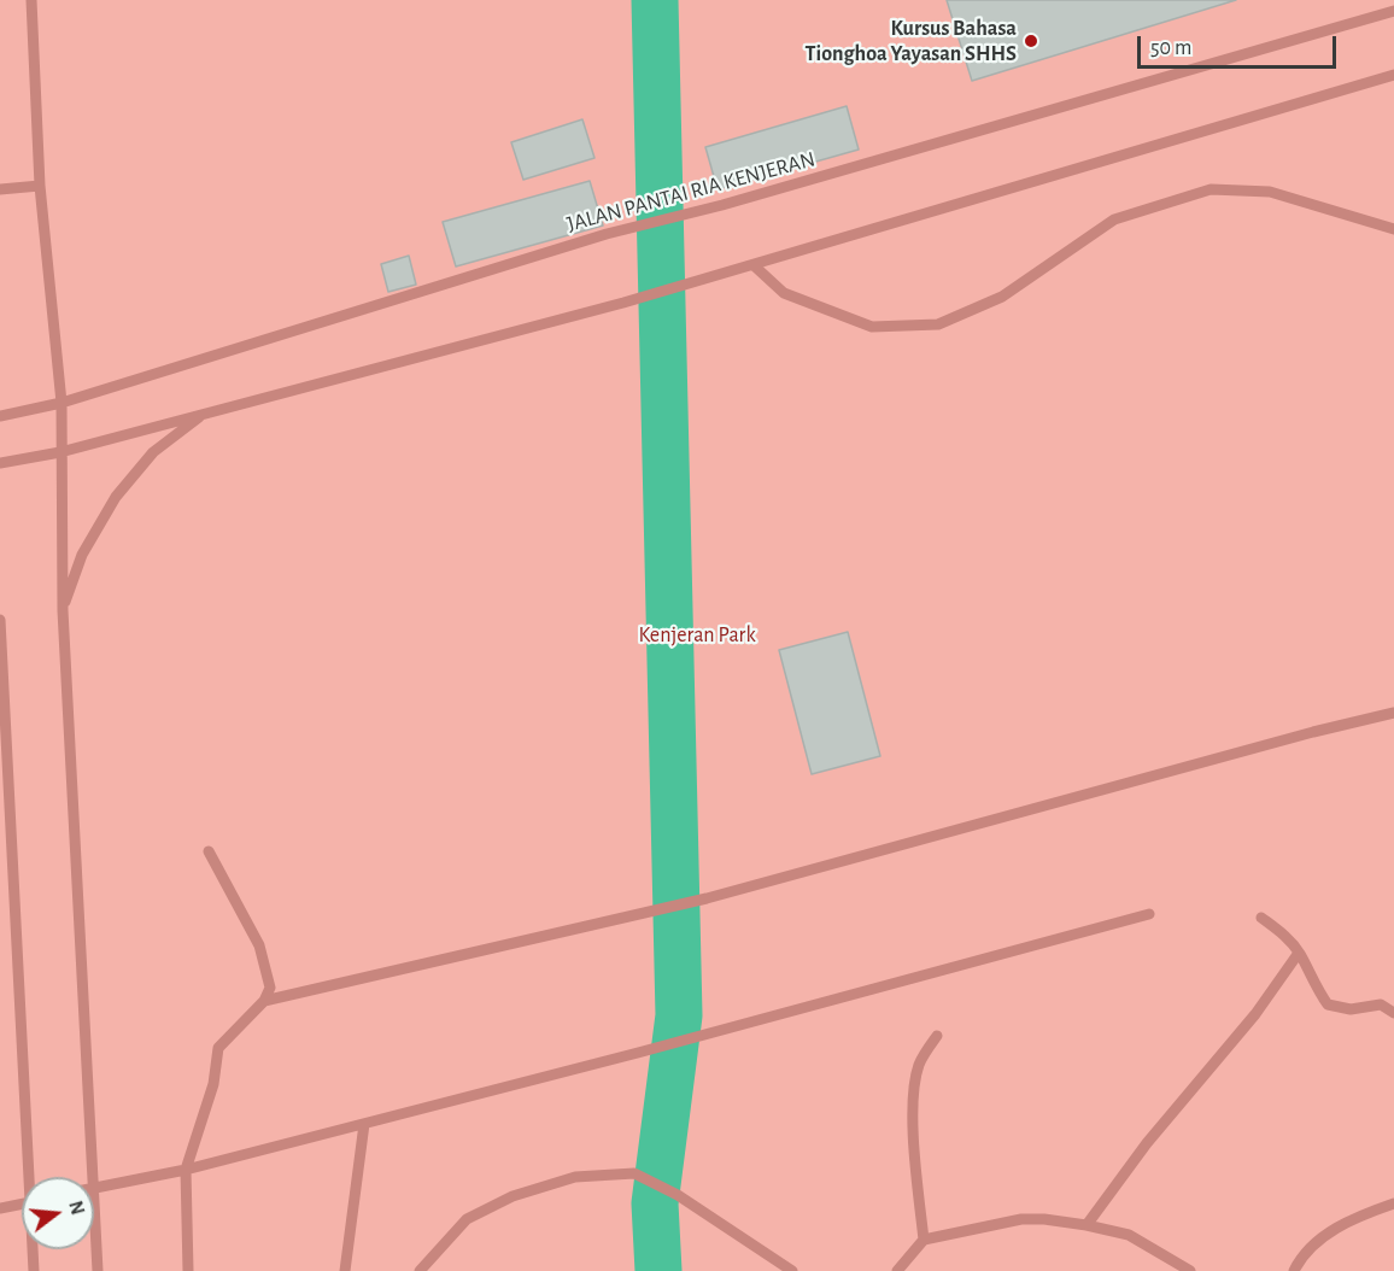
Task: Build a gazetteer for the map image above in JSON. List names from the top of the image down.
{
  "streets": {
    "lane": ["JALAN PANTAI RIA KENJERAN"]
  },
  "parks": ["Kenjeran Park"],
  "places": ["Kursus Bahasa Tionghoa Yayasan SHHS"],
  "scale_bar": "50 m",
  "north": "right"
}
